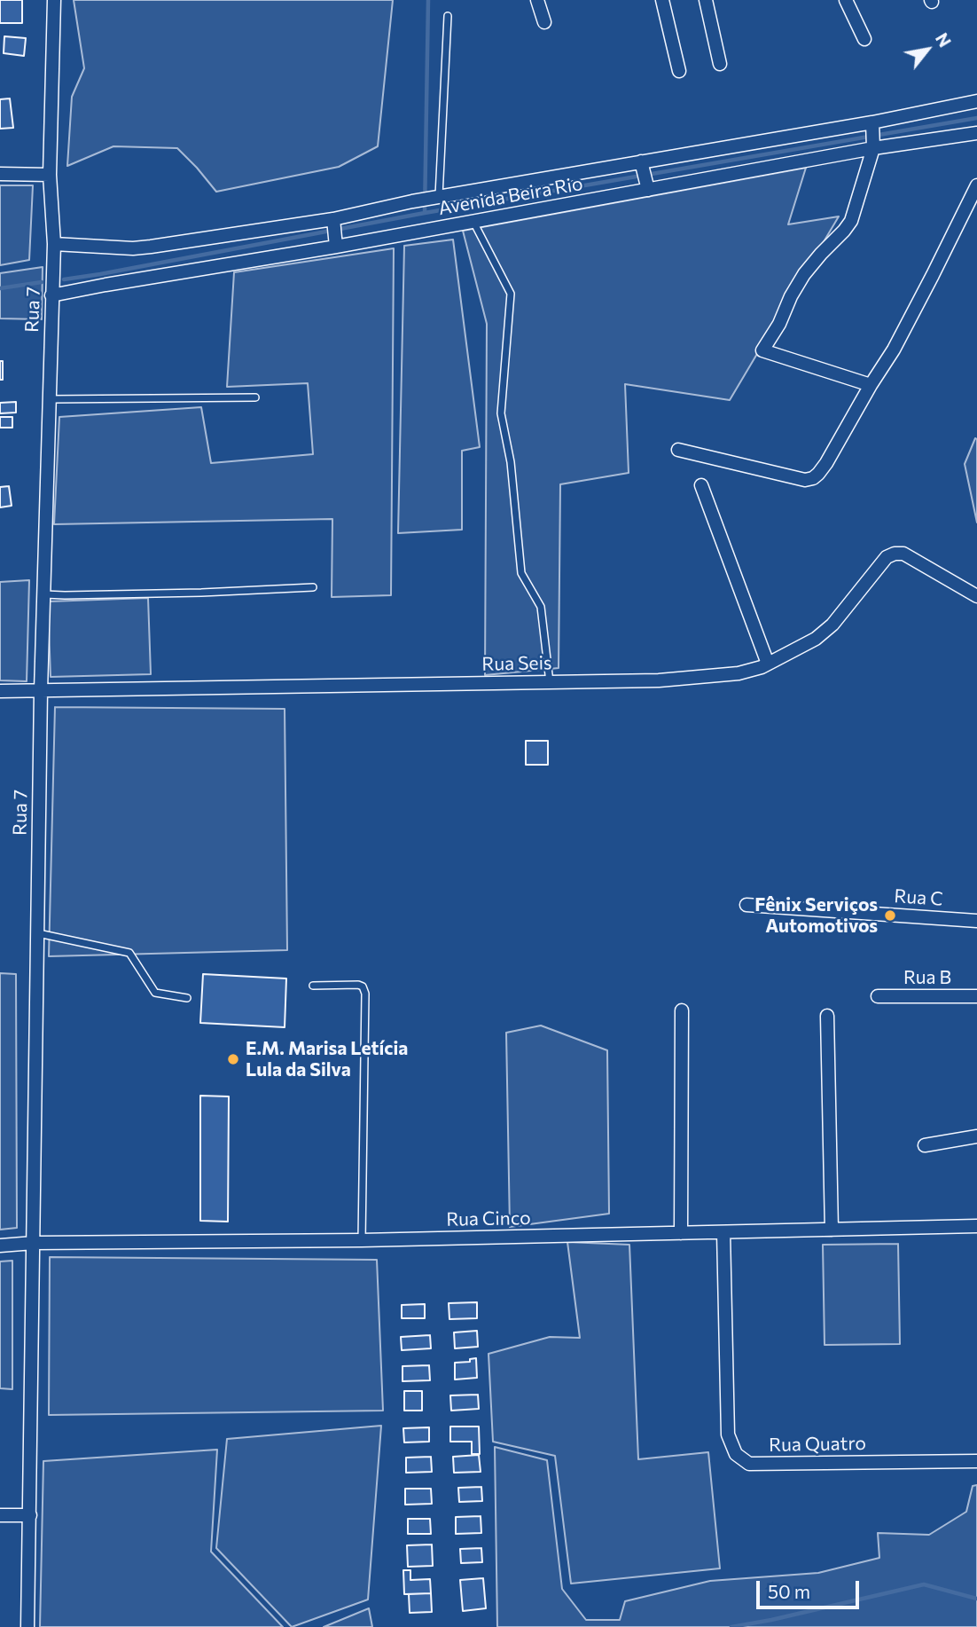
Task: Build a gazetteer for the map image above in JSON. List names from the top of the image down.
{
  "streets": {
    "street": [
      "Avenida Beira Rio",
      "Rua 7",
      "Rua Seis",
      "Rua C",
      "Rua B",
      "Rua Cinco",
      "Rua Quatro"
    ]
  },
  "crossings": [
    ["Avenida Beira Rio", "Rua 7"],
    ["Rua 7", "Rua Seis"],
    ["Rua 7", "Rua Cinco"],
    ["Rua Cinco", "Rua Quatro"]
  ],
  "places": ["Fênix Serviços Automotivos", "E.M. Marisa Letícia Lula da Silva"],
  "scale_bar": "50 m",
  "north": "top right"
}
